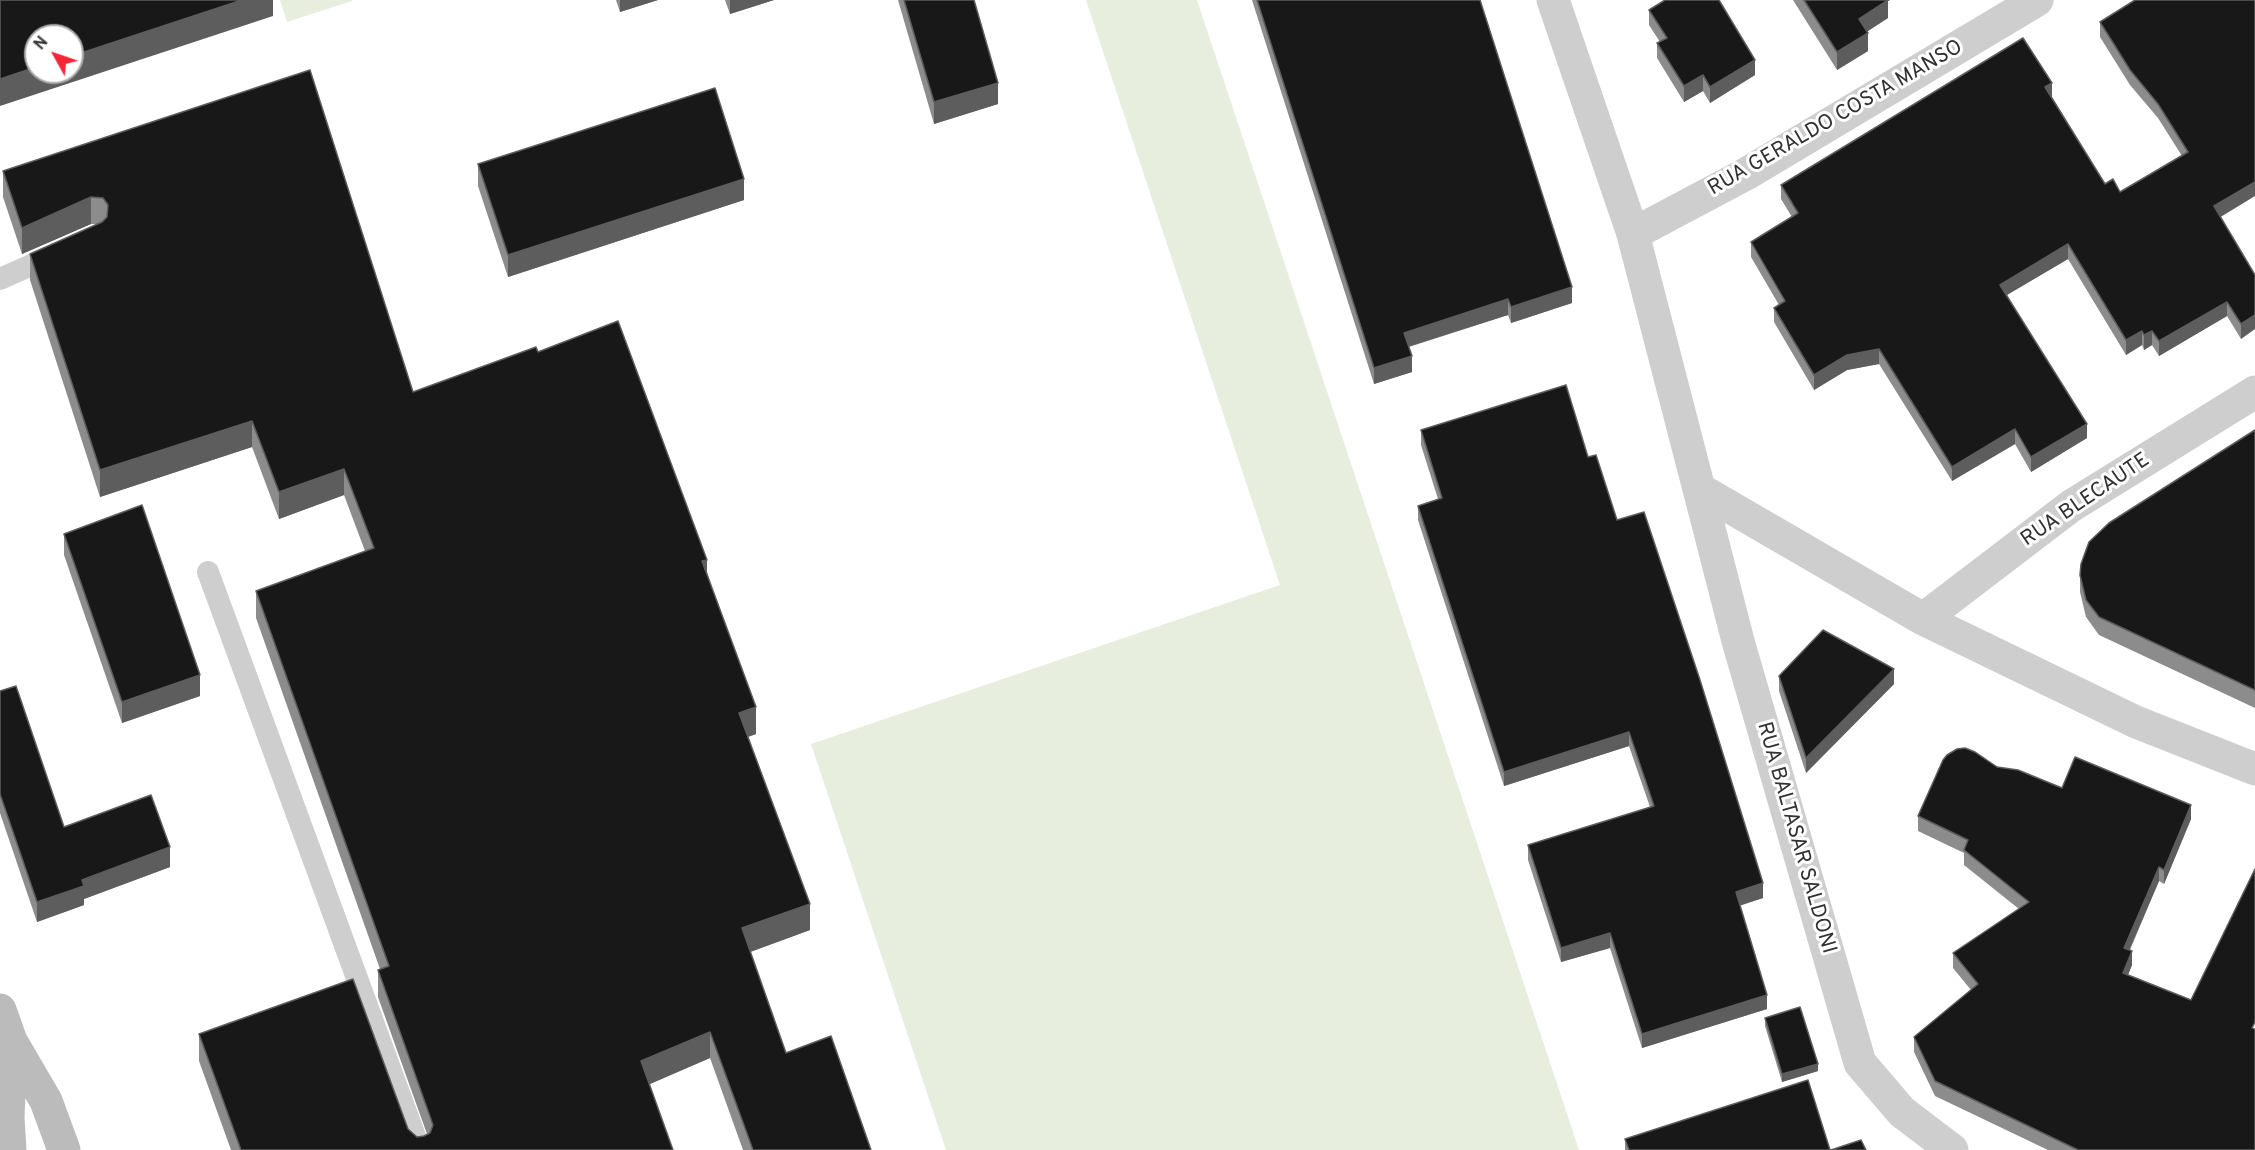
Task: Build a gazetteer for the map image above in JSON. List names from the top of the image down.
{
  "streets": {
    "street": ["RUA GERALDO COSTA MANSO", "RUA BLECAUTE", "RUA BALTASAR SALDONI"]
  },
  "crossings": [
    ["RUA GERALDO COSTA MANSO", "RUA BALTASAR SALDONI"]
  ],
  "north": "top left"
}
